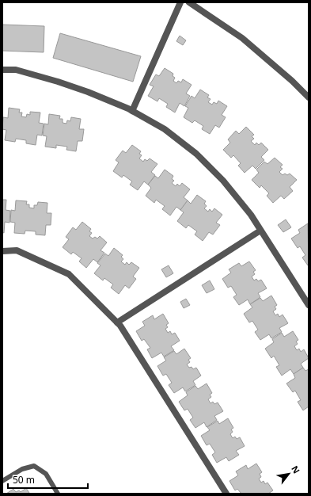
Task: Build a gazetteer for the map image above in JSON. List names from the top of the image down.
{
  "scale_bar": "50 m",
  "north": "top right"
}
